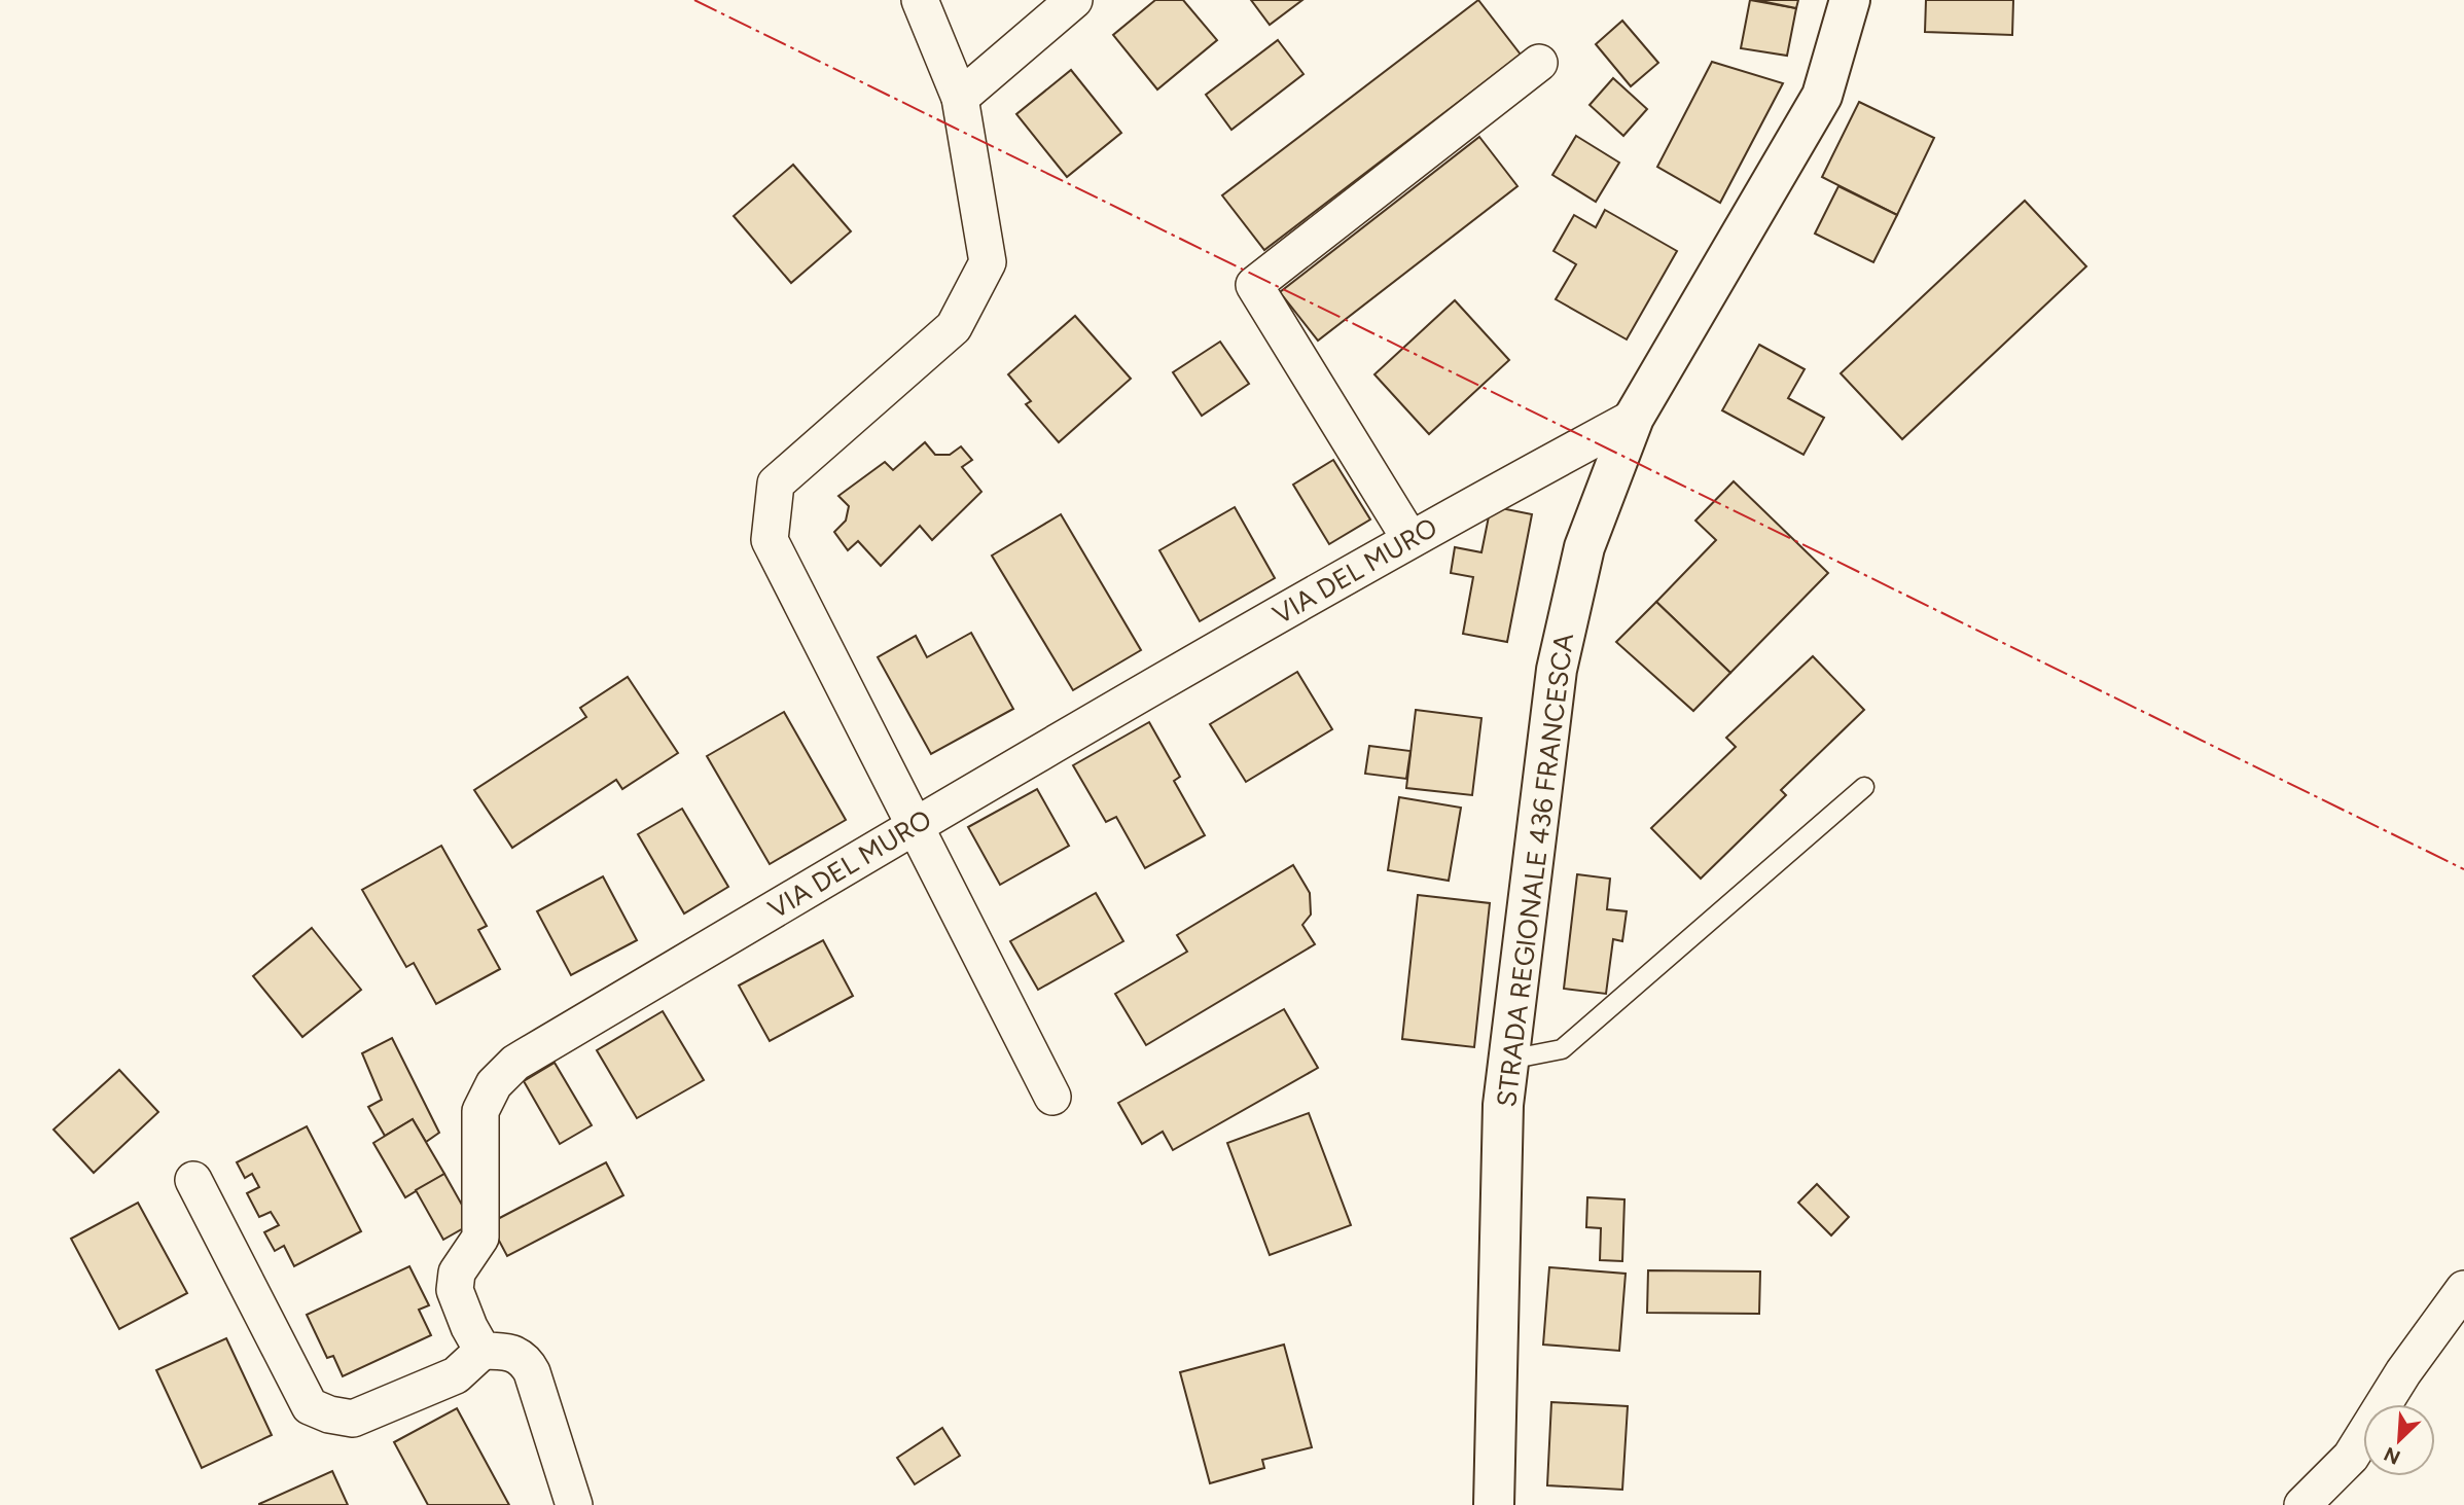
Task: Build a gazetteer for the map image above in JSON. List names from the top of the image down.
{
  "streets": {
    "street": ["VIA DEL MURO", "STRADA REGIONALE 436 FRANCESCA"]
  },
  "crossings": [
    ["VIA DEL MURO", "STRADA REGIONALE 436 FRANCESCA"]
  ],
  "north": "bottom left"
}
